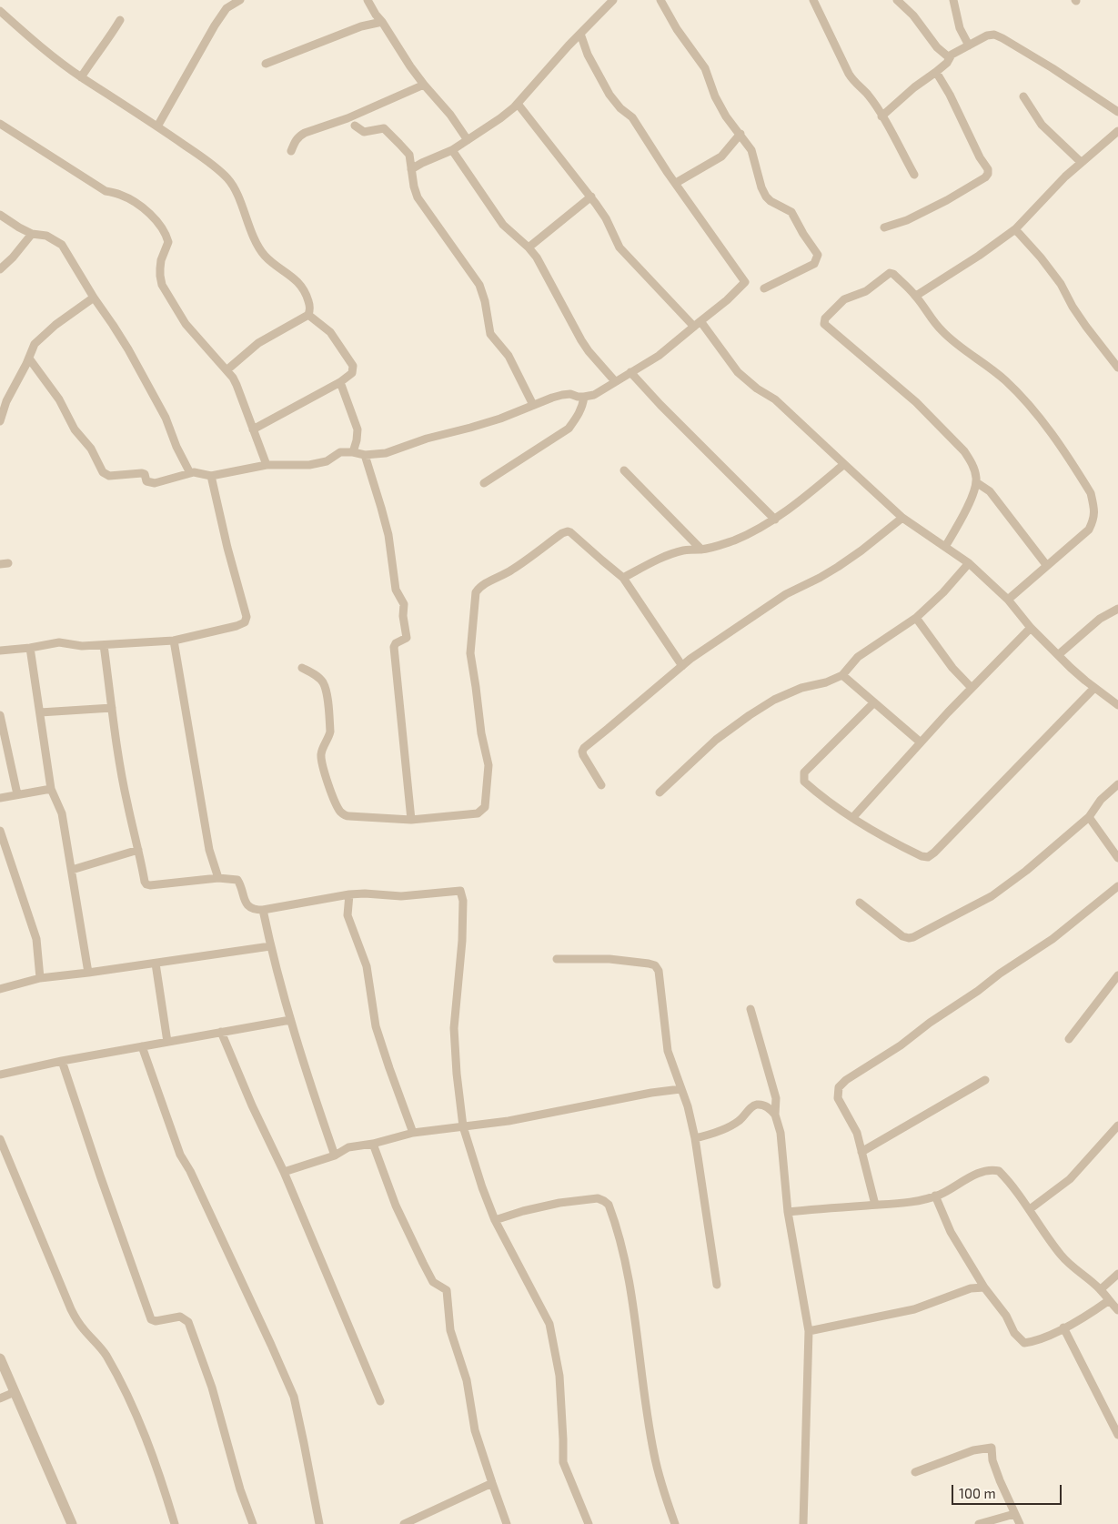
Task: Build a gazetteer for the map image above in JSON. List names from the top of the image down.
{
  "scale_bar": "100 m"
}
